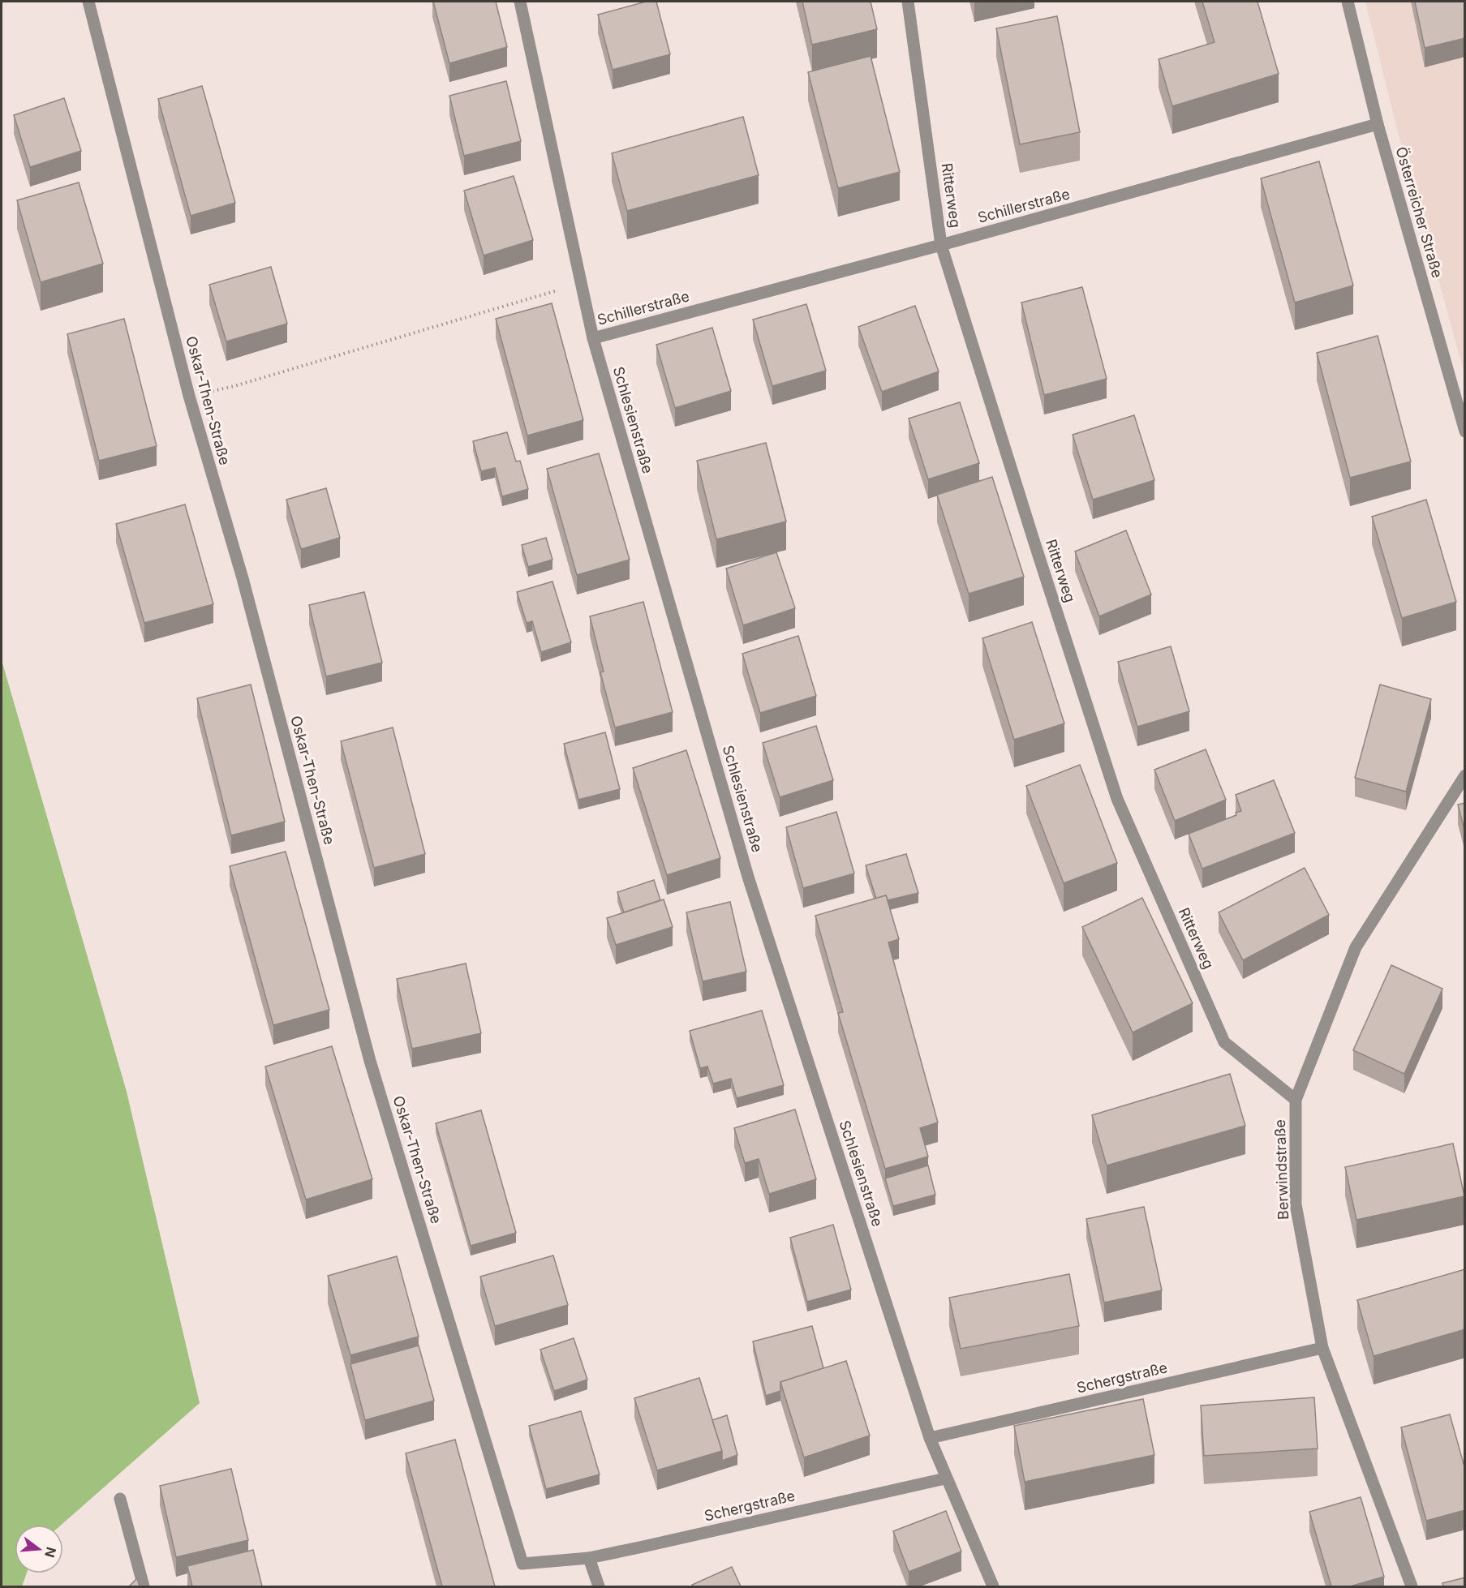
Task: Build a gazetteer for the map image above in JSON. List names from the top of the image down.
{
  "streets": {
    "street": [
      "Ritterweg",
      "Schillerstraße",
      "Österreicher Straße",
      "Oskar-Then-Straße",
      "Schlesienstraße",
      "Berwindstraße",
      "Schergstraße"
    ]
  },
  "crossings": [
    ["Ritterweg", "Schillerstraße"],
    ["Ritterweg", "Berwindstraße"],
    ["Schillerstraße", "Österreicher Straße"],
    ["Schillerstraße", "Schlesienstraße"],
    ["Oskar-Then-Straße", "Schergstraße"],
    ["Schlesienstraße", "Schergstraße"],
    ["Berwindstraße", "Schergstraße"]
  ],
  "north": "right"
}
